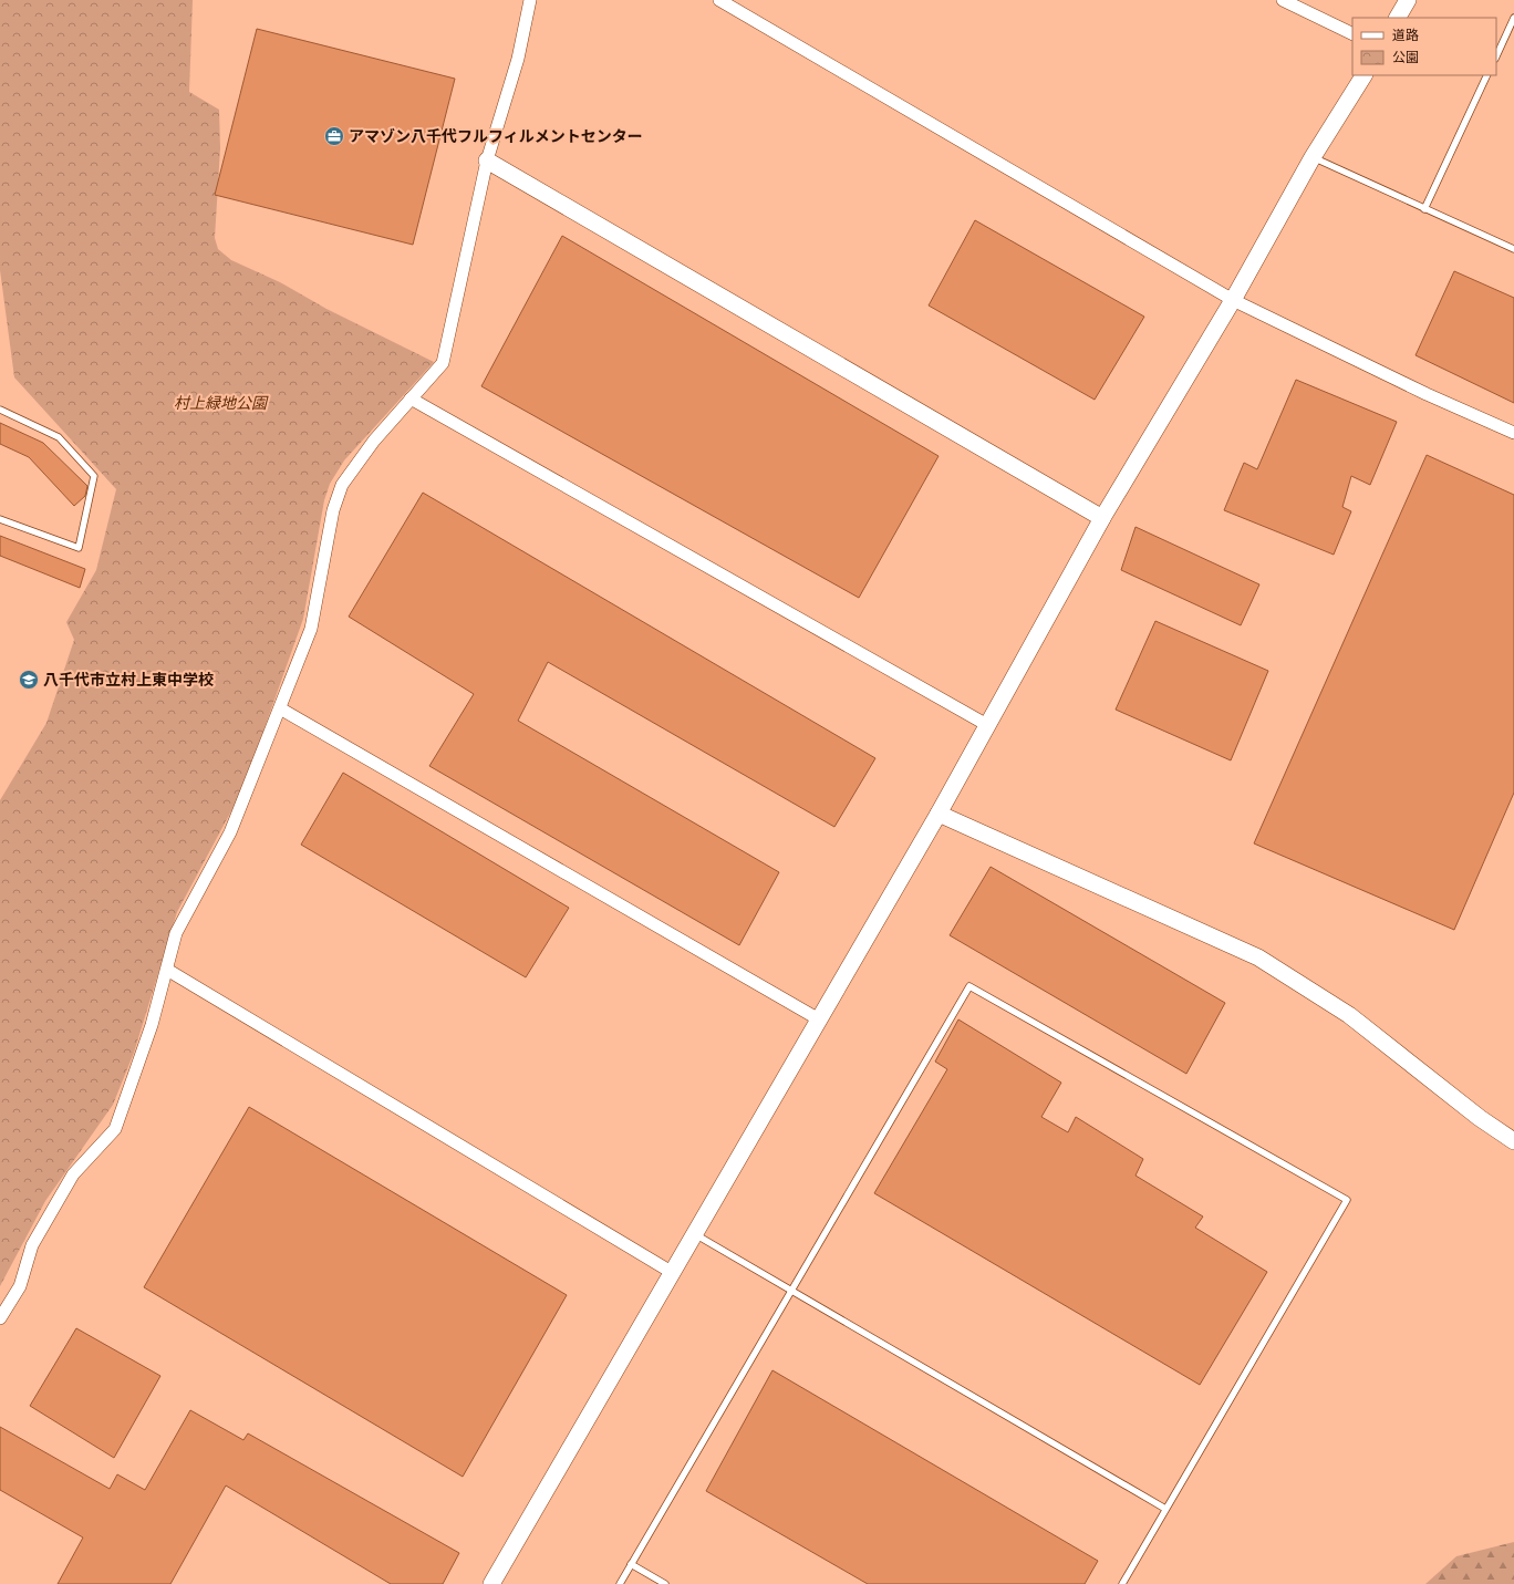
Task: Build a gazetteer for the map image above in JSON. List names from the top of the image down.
{
  "parks": ["村上緑地公園"],
  "places": {
    "office": ["アマゾン八千代フルフィルメントセンター"],
    "school or university": ["八千代市立村上東中学校"]
  },
  "legend": ["道路", "公園"]
}
